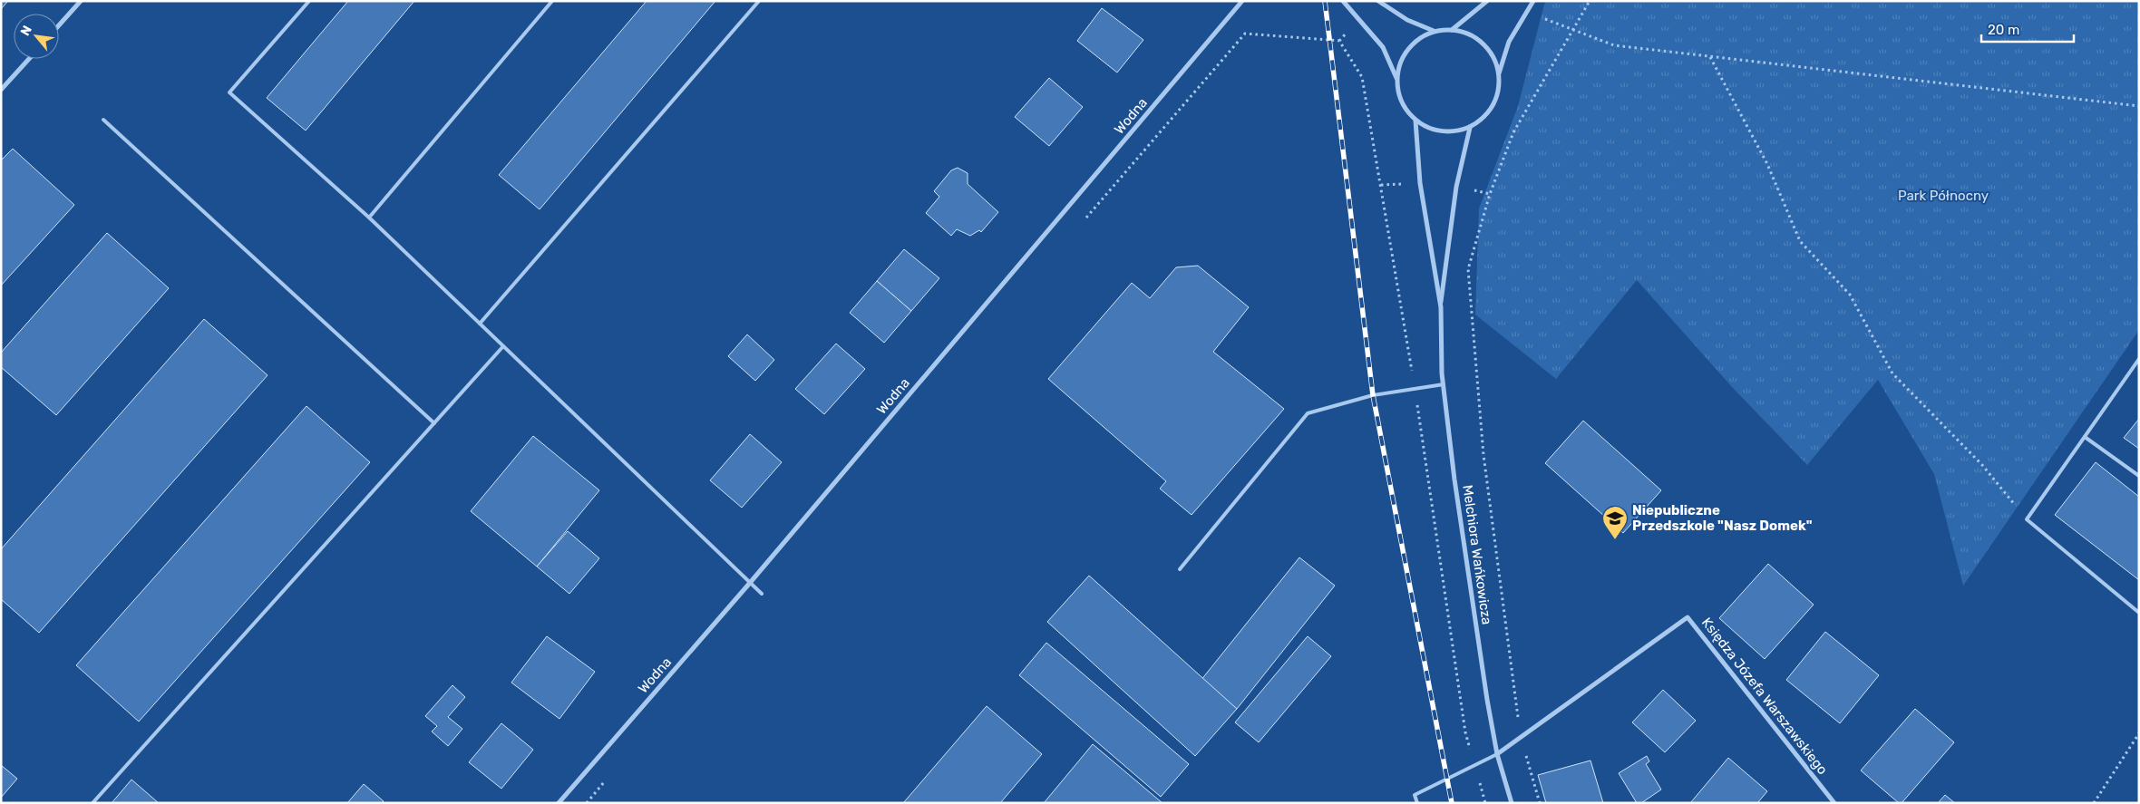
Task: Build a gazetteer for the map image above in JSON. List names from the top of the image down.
{
  "streets": {
    "street": ["Wodna", "Melchiora Wańkowicza", "Księdza Józefa Warszawskiego"]
  },
  "crossings": [
    ["Melchiora Wańkowicza", "Księdza Józefa Warszawskiego"]
  ],
  "parks": ["Park Północny"],
  "places": {
    "school or university": ["Niepubliczne Przedszkole \"Nasz Domek\""]
  },
  "scale_bar": "20 m",
  "north": "top left"
}
